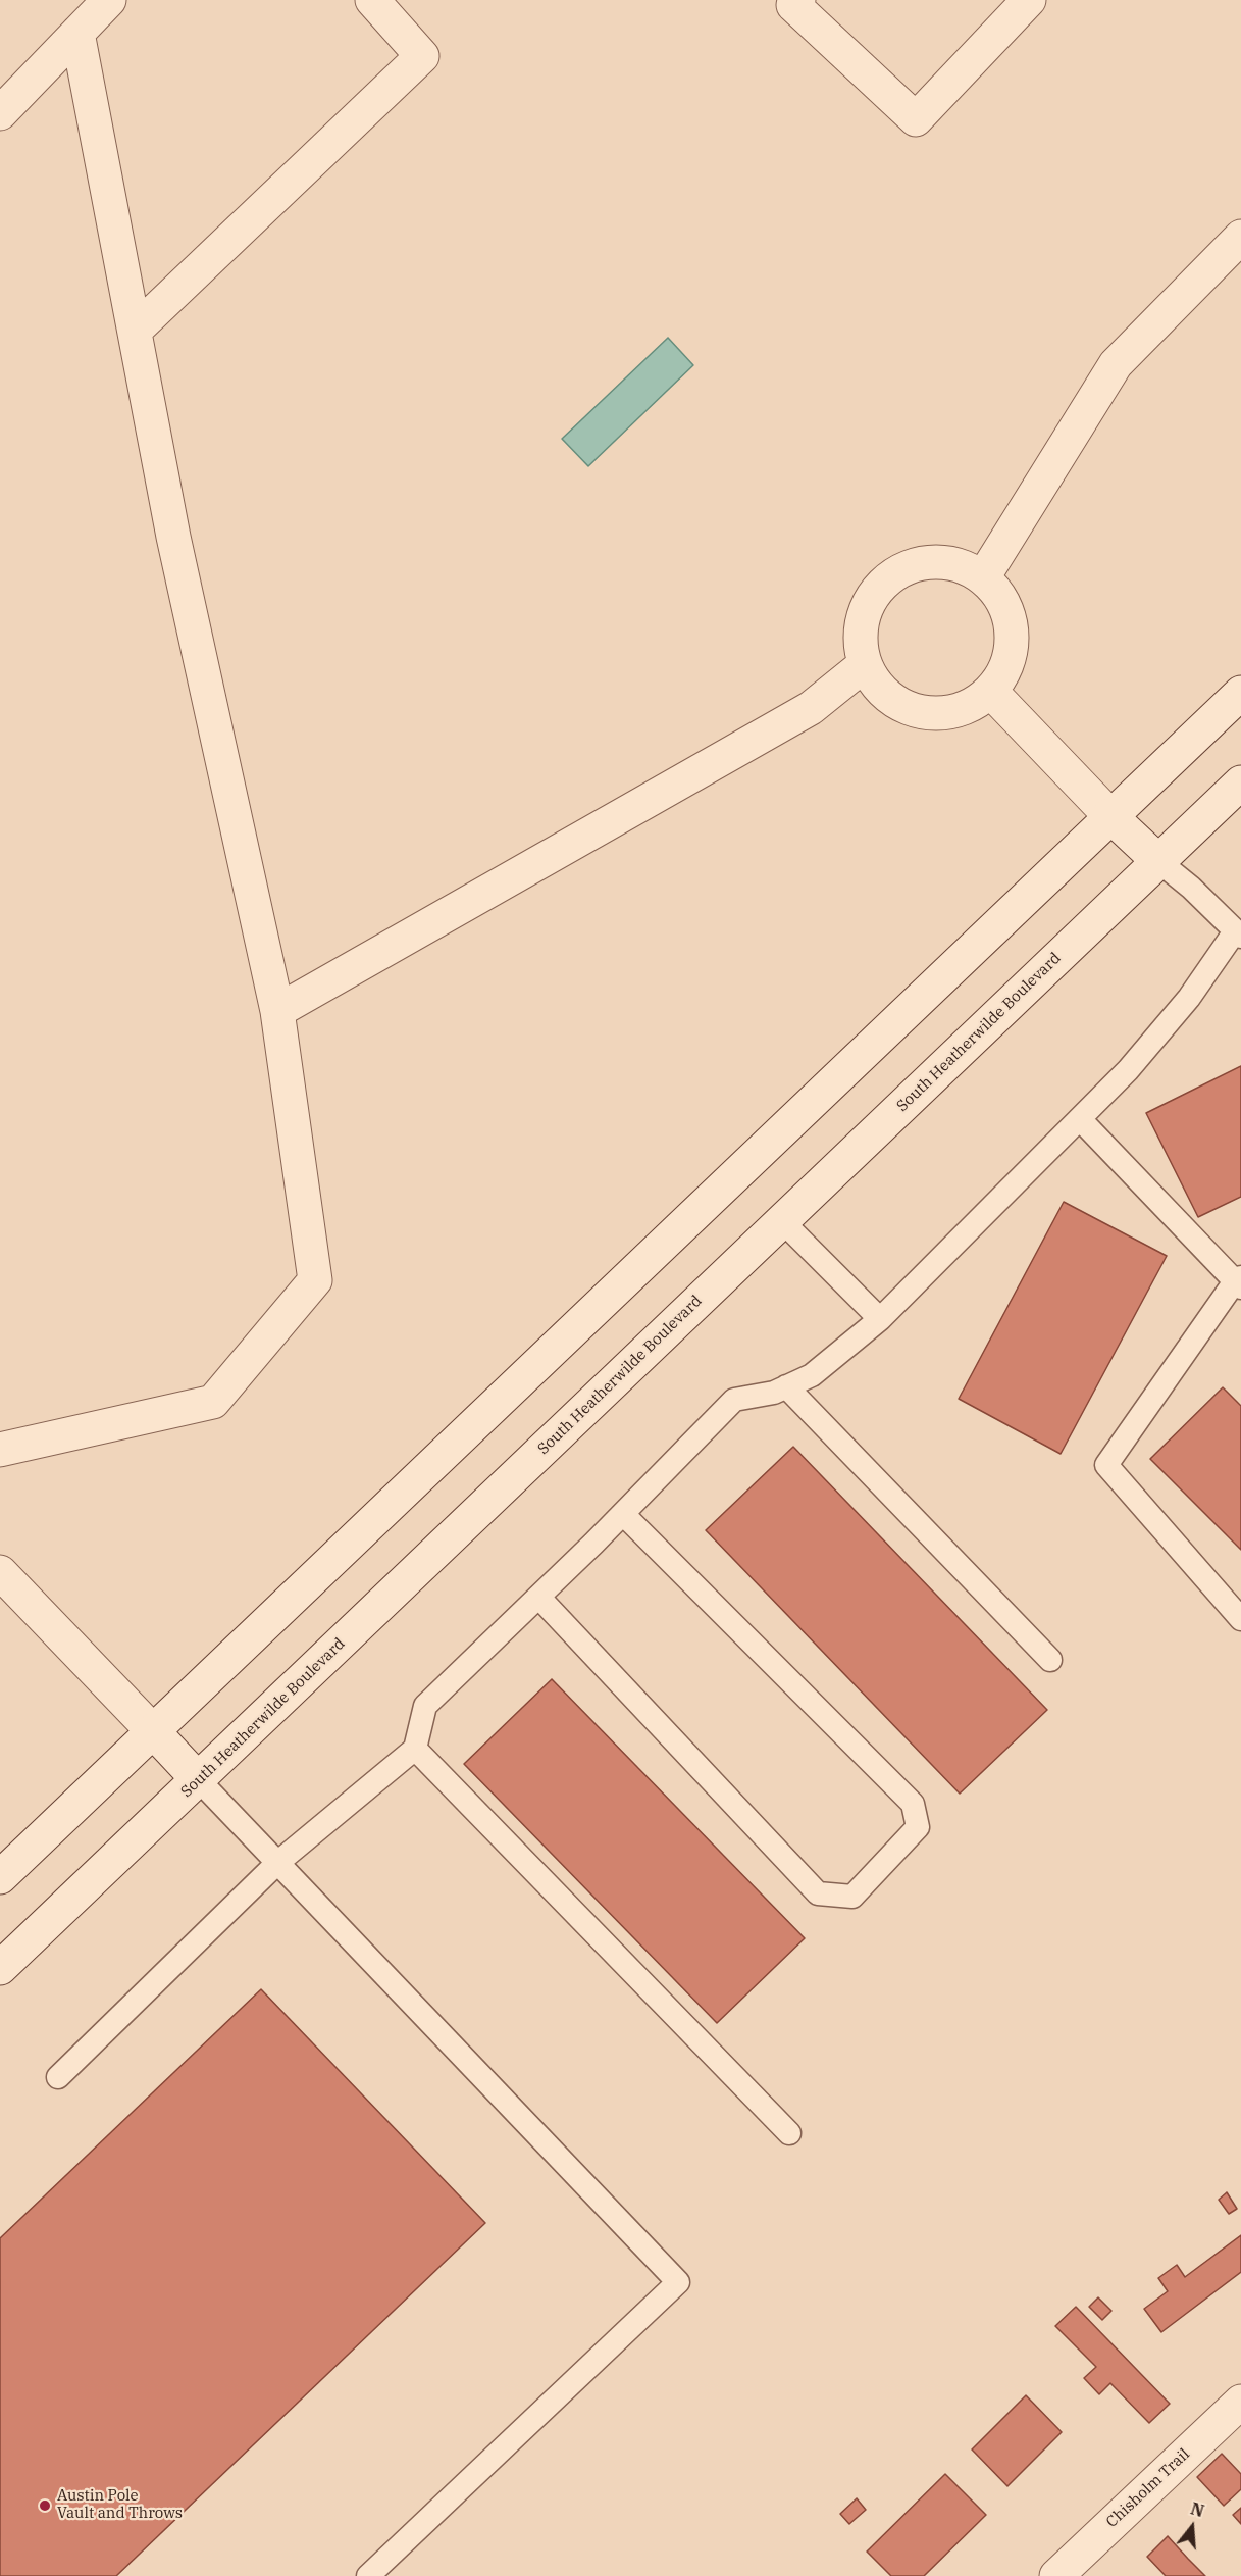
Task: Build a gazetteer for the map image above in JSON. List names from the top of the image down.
{
  "streets": {
    "street": ["South Heatherwilde Boulevard", "Chisholm Trail"]
  },
  "places": ["Austin Pole Vault and Throws"],
  "north": "top"
}
